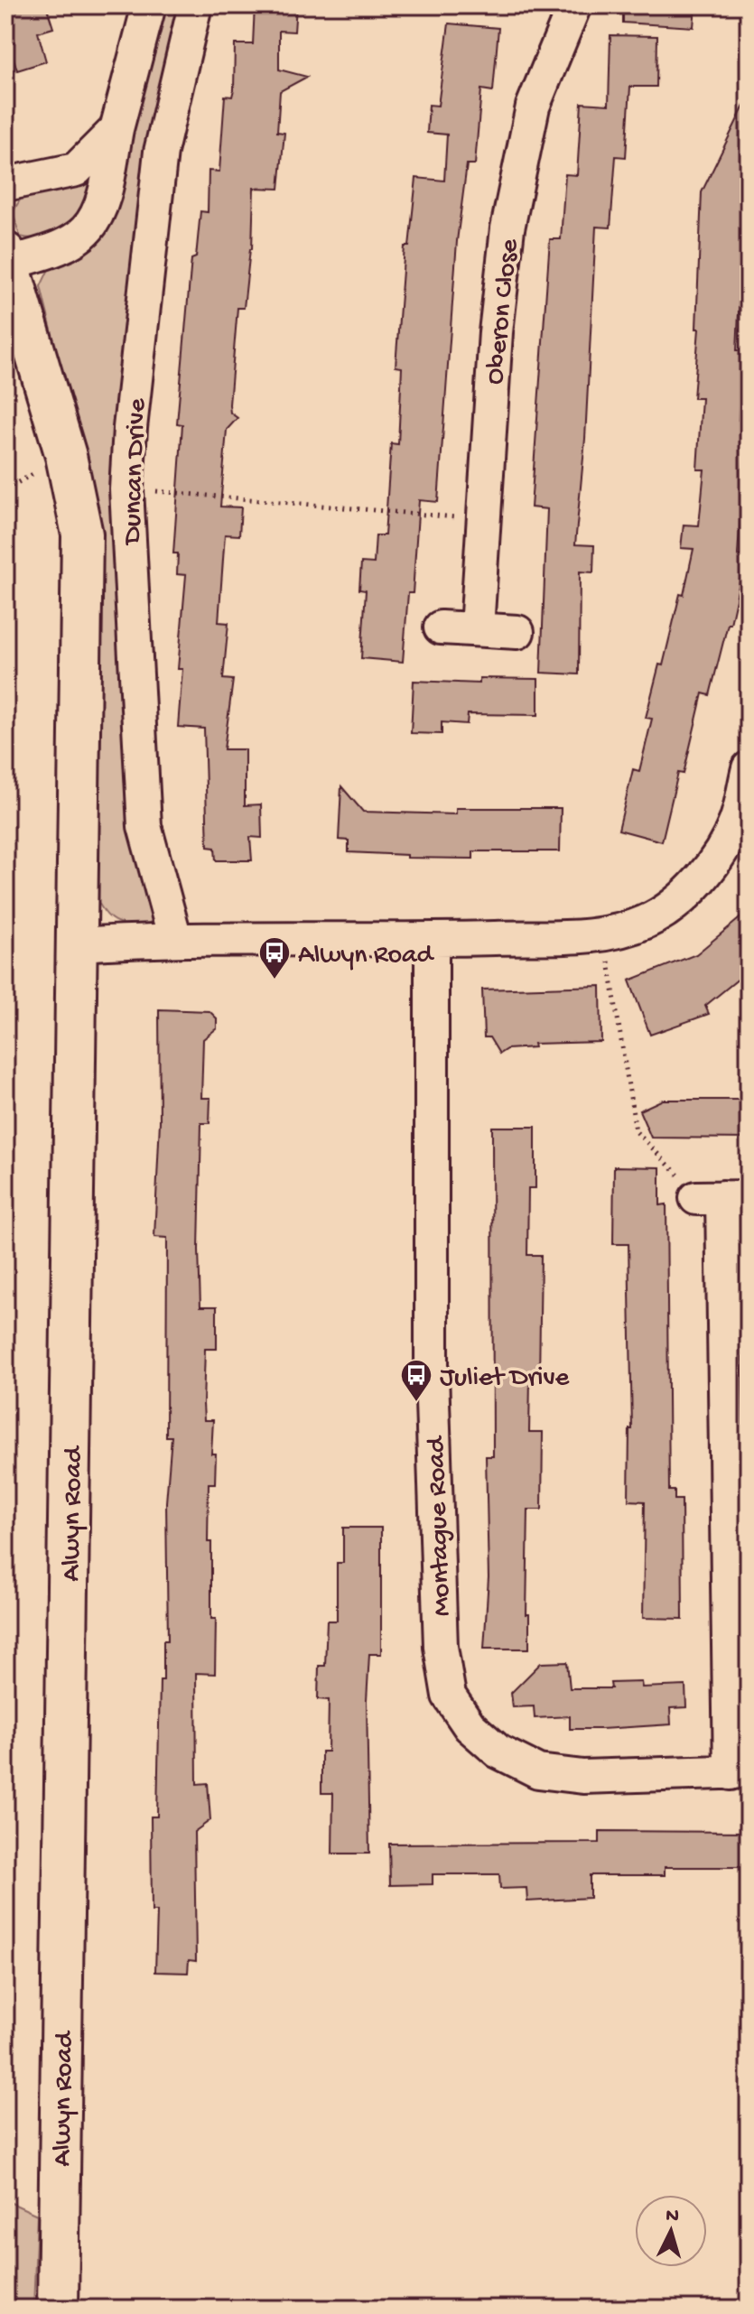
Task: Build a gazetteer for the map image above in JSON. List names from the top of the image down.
{
  "streets": {
    "street": [
      "Oberon Close",
      "Duncan Drive",
      "Alwyn Road",
      "Montague Road"
    ]
  },
  "places": {
    "bus stop": ["Alwyn Road", "Juliet Drive"]
  },
  "north": "top"
}
